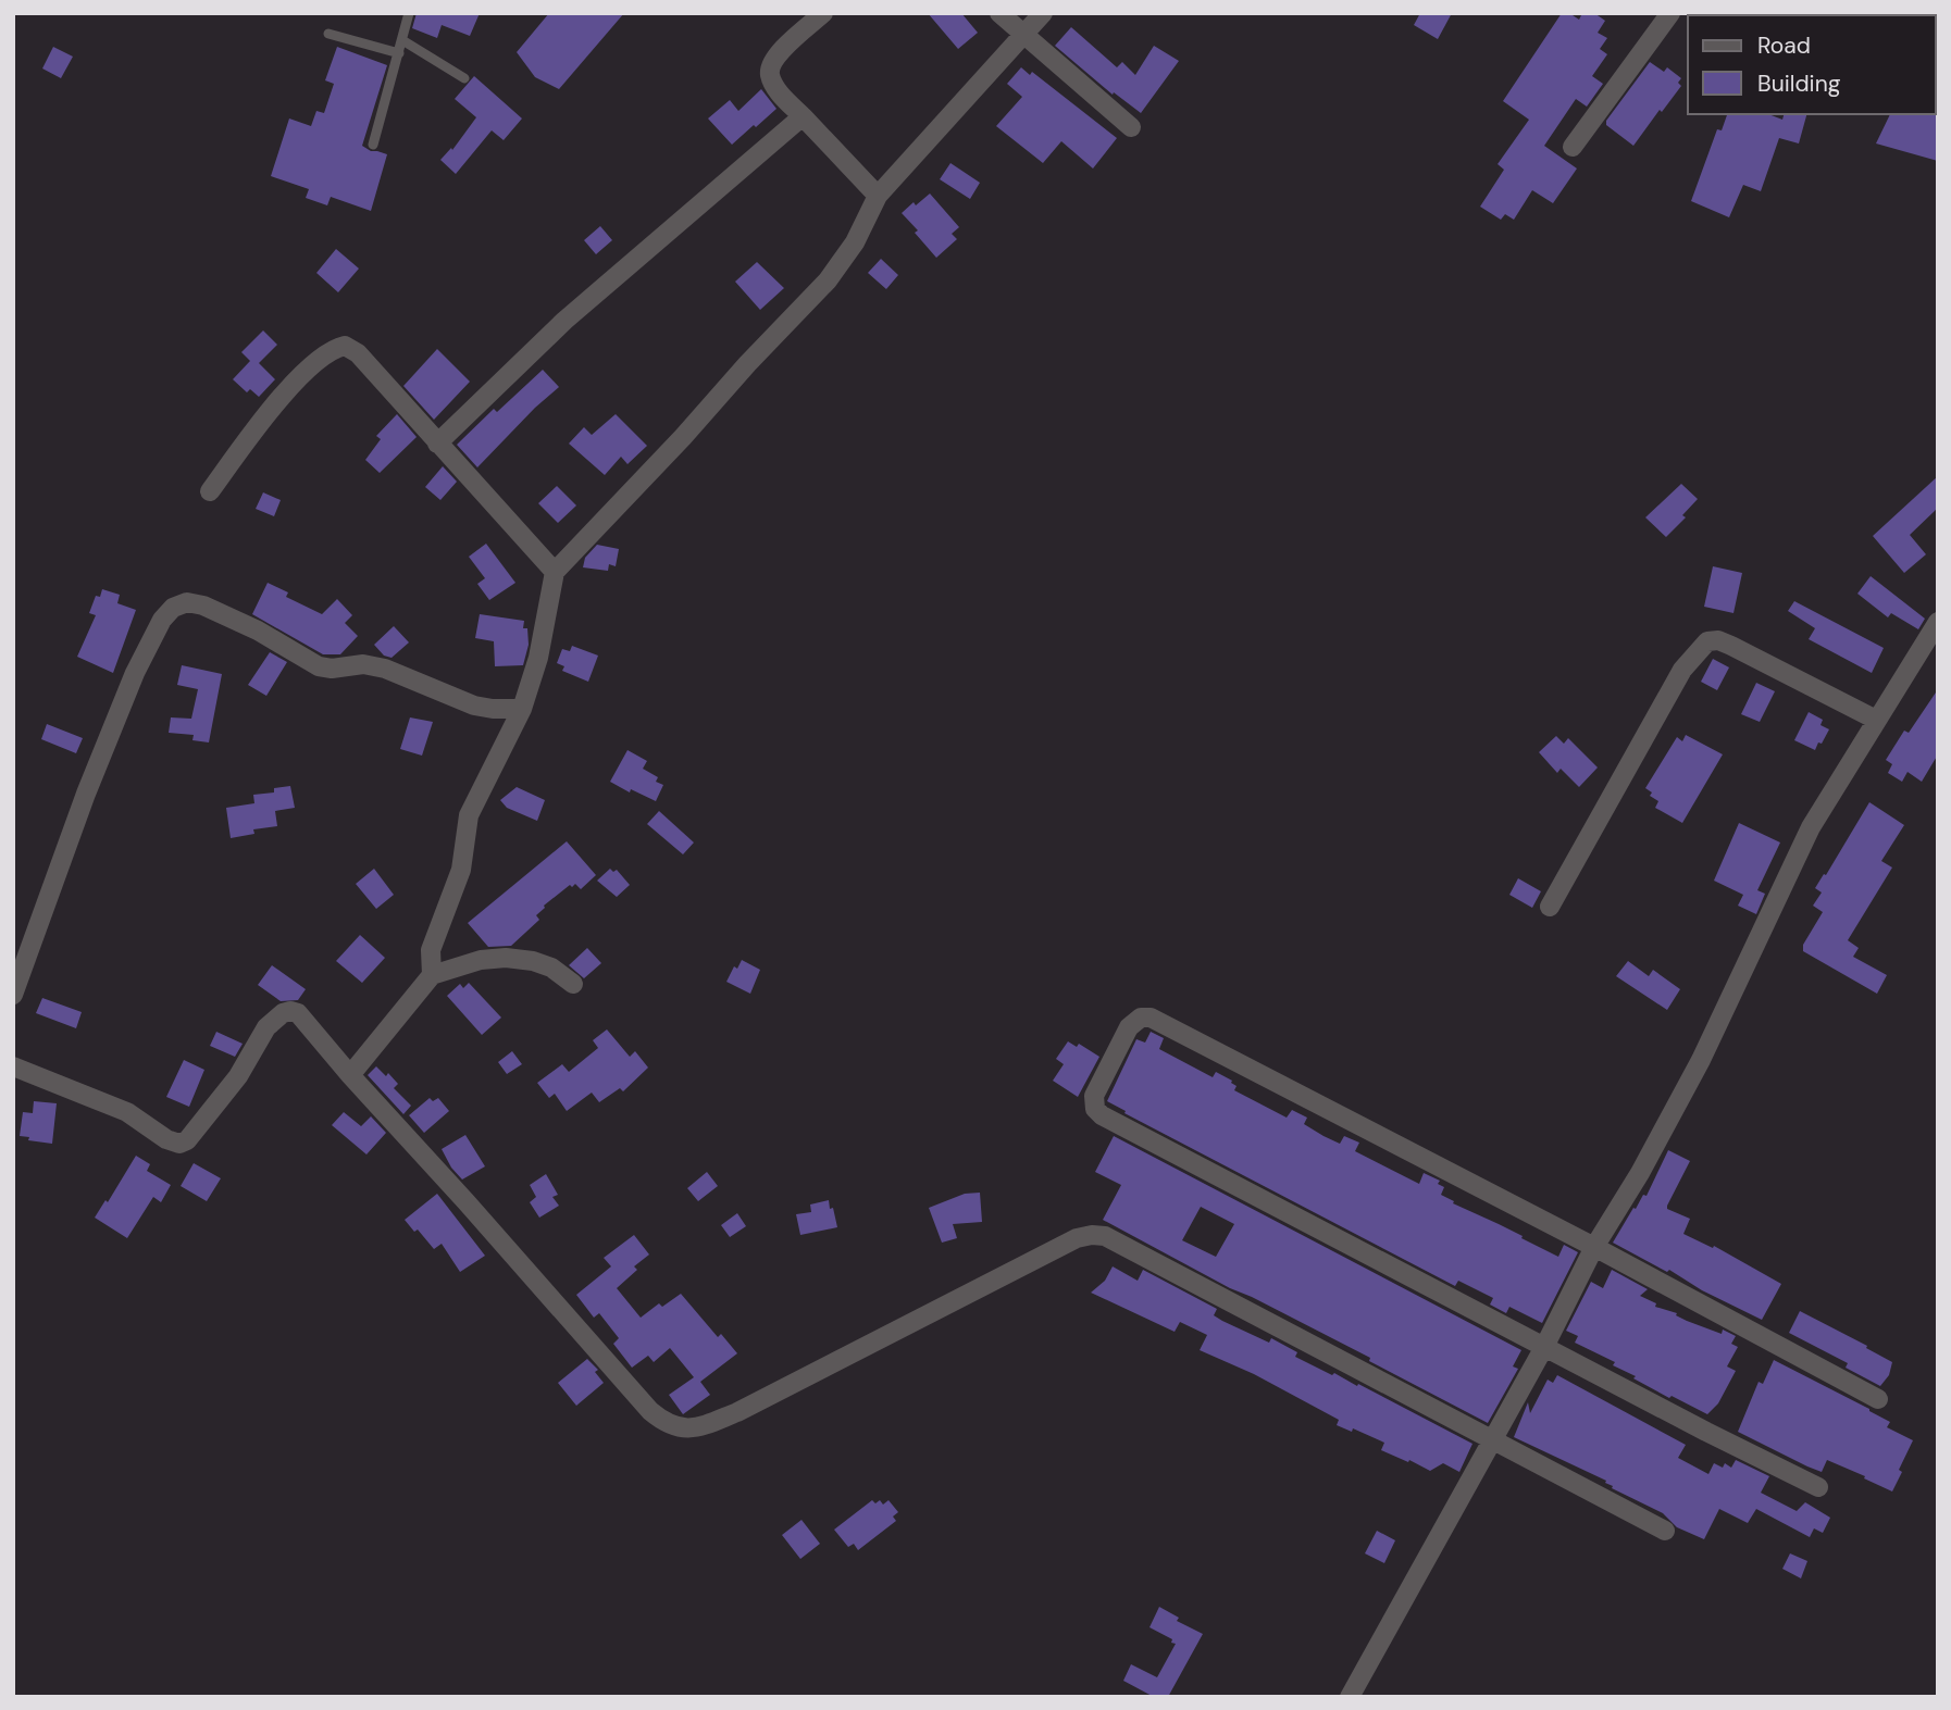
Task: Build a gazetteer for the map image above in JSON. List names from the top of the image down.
{
  "legend": ["Road", "Building"]
}
